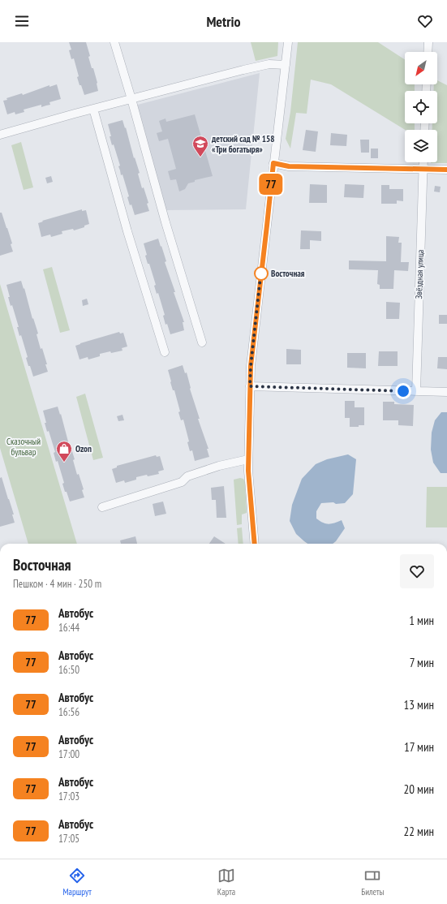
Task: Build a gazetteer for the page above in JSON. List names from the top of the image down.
{
  "streets": {
    "street": ["Звёздная улица"]
  },
  "parks": ["Сказочный бульвар"],
  "places": {
    "school or university": ["детский сад № 158 «Три богатыря»"],
    "other": ["Восточная"],
    "shop": ["Ozon"]
  },
  "lines": ["bus line 77"],
  "north": "bottom left",
  "page": {
    "header": "Metrio",
    "on_map": "77",
    "heading": ["Восточная", "Пешком · 4 мин · 250 m"],
    "list": [
      {
        "mark": "77",
        "name": "Автобус",
        "note": "16:44",
        "value": "1 мин"
      },
      {
        "mark": "77",
        "name": "Автобус",
        "note": "16:50",
        "value": "7 мин"
      },
      {
        "mark": "77",
        "name": "Автобус",
        "note": "16:56",
        "value": "13 мин"
      },
      {
        "mark": "77",
        "name": "Автобус",
        "note": "17:00",
        "value": "17 мин"
      },
      {
        "mark": "77",
        "name": "Автобус",
        "note": "17:03",
        "value": "20 мин"
      },
      {
        "mark": "77",
        "name": "Автобус",
        "note": "17:05",
        "value": "22 мин"
      }
    ],
    "tabs": ["Маршрут", "Карта", "Билеты"]
  }
}
